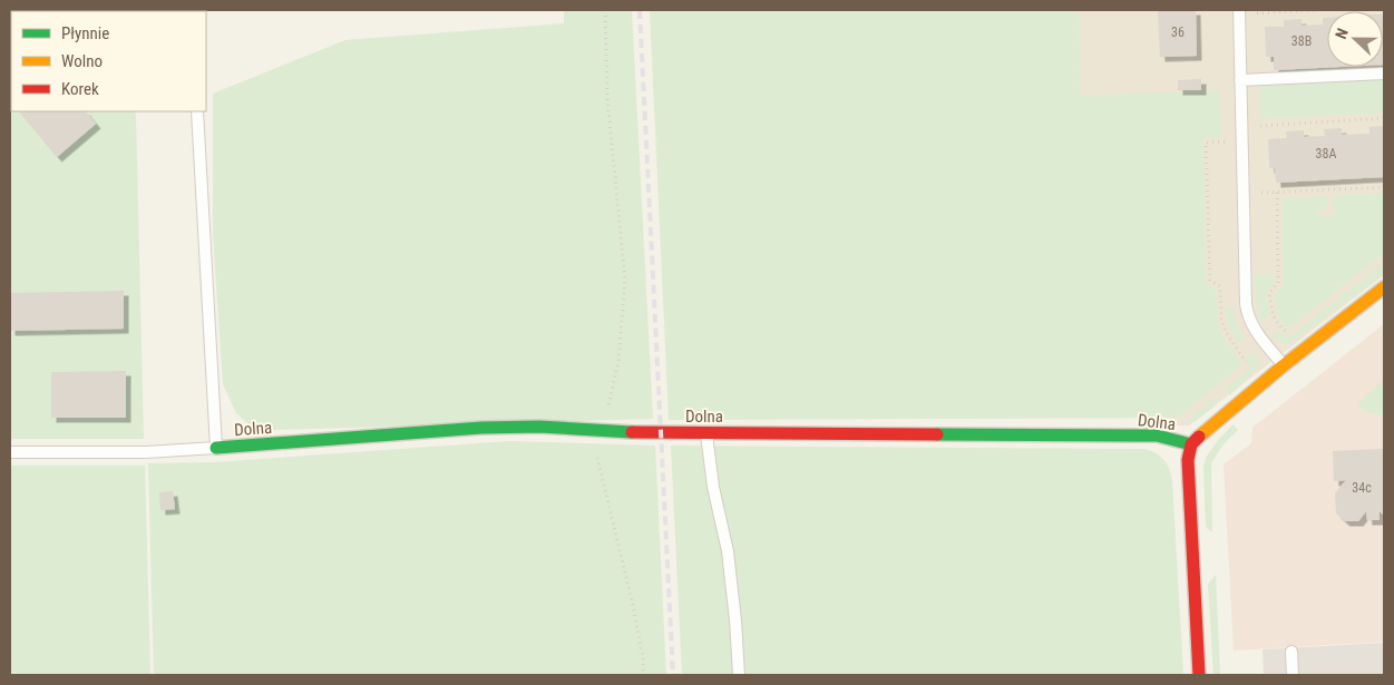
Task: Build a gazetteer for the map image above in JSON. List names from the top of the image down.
{
  "streets": {
    "street": ["Dolna"]
  },
  "house_numbers": [
    "36",
    "38B",
    "38A",
    "34c"
  ],
  "legend": ["Płynnie", "Wolno", "Korek"],
  "north": "left"
}
